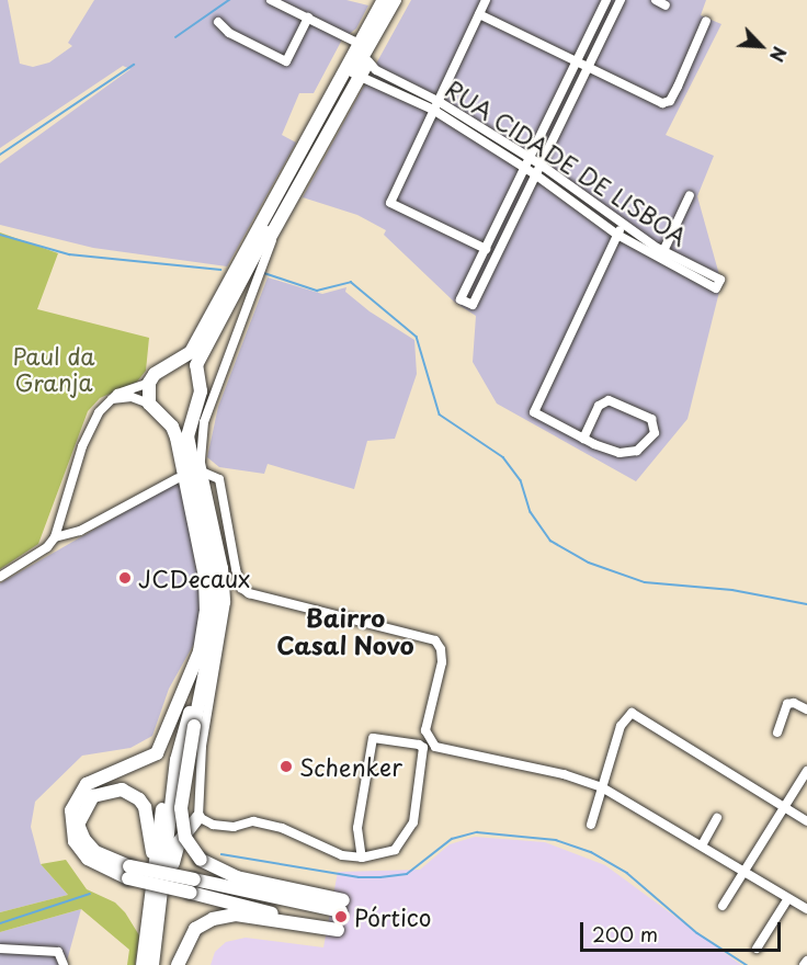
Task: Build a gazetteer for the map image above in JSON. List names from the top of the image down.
{
  "streets": {
    "street": ["RUA CIDADE DE LISBOA"]
  },
  "districts": ["Bairro Casal Novo"],
  "parks": ["Paul da Granja"],
  "places": ["JCDecaux", "Schenker", "Pórtico"],
  "scale_bar": "200 m",
  "north": "bottom right"
}
